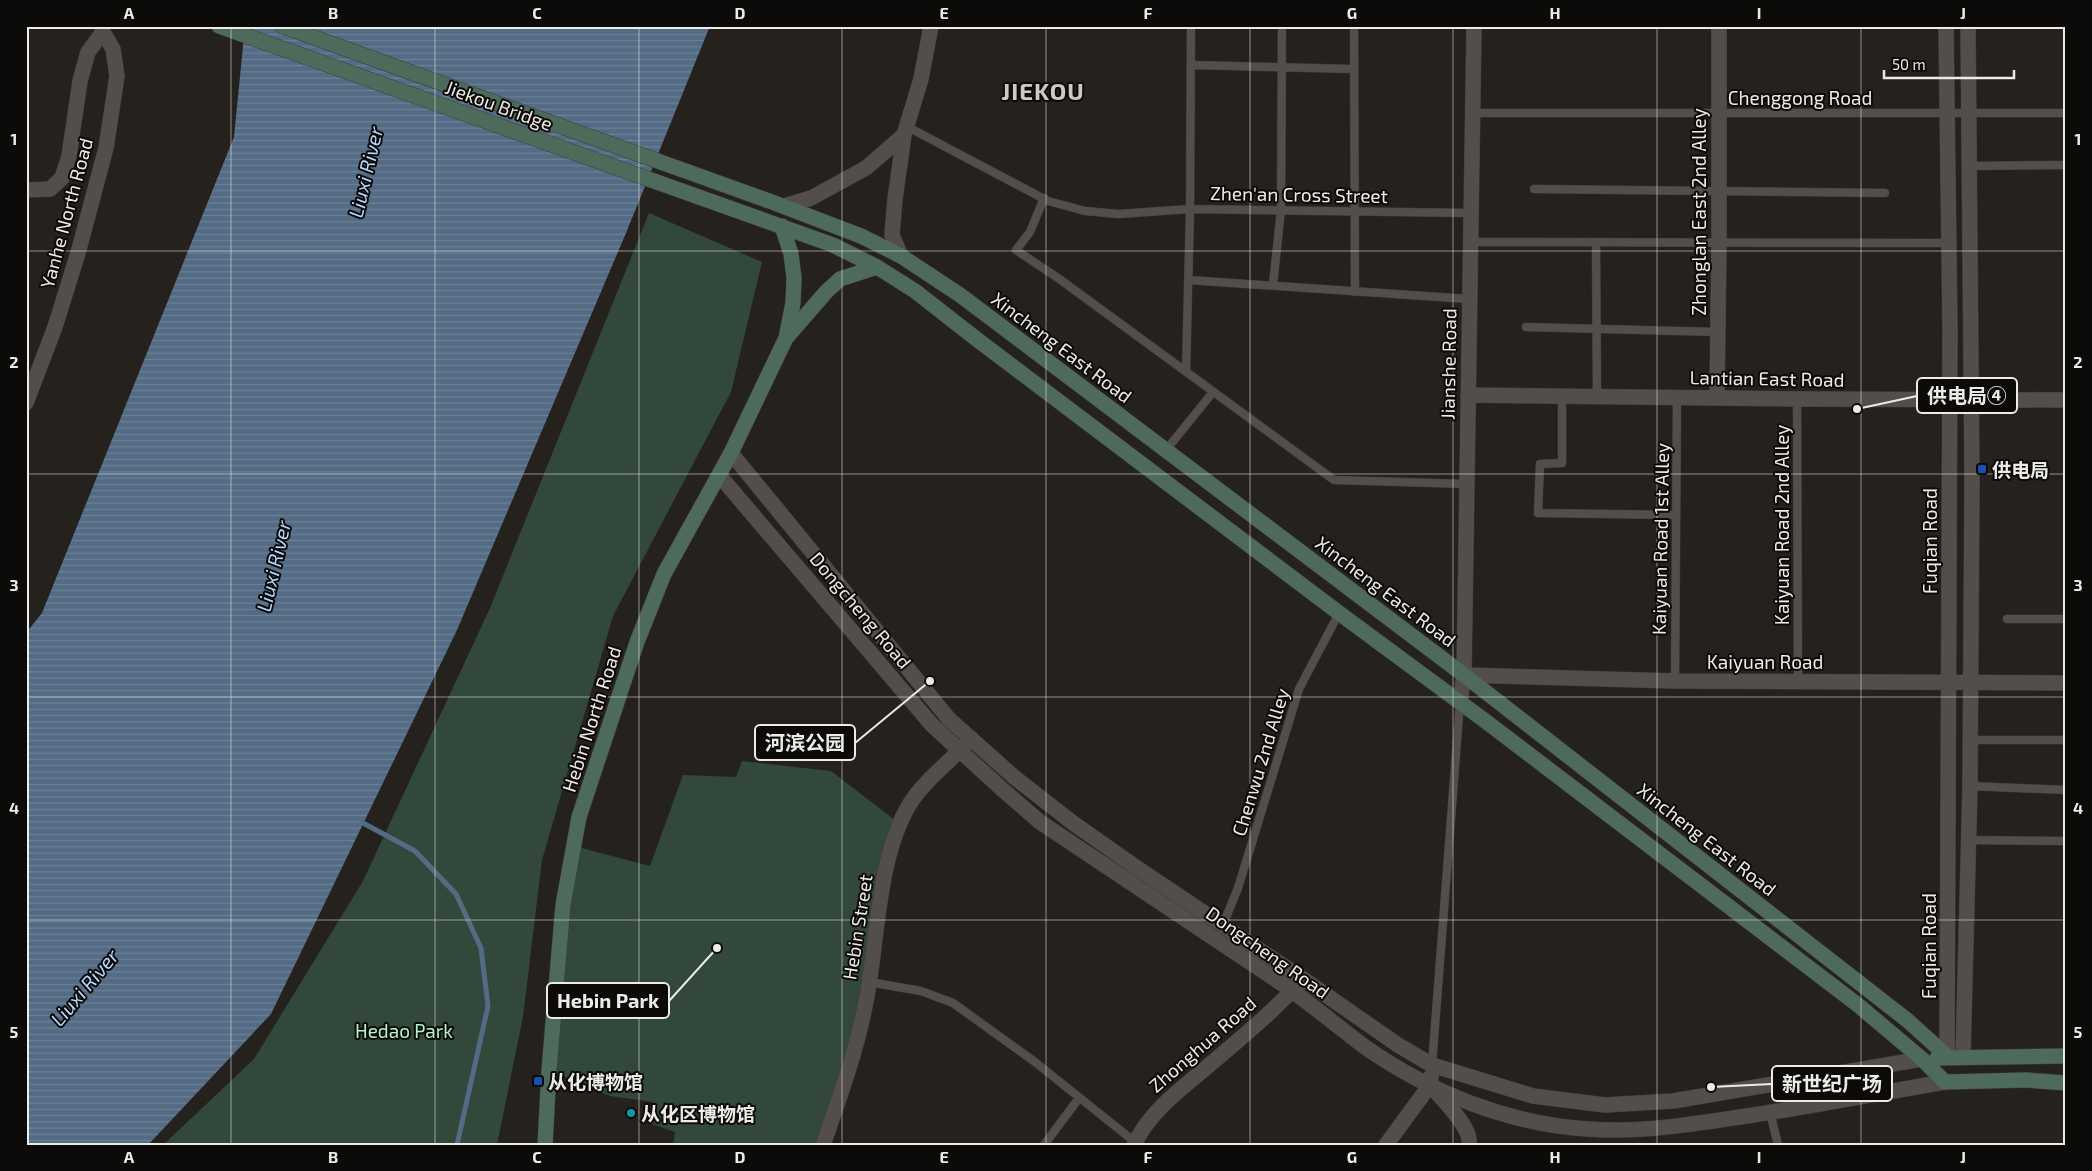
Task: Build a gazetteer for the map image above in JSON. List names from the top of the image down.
{
  "streets": {
    "main road": ["Jiekou Bridge", "Xincheng East Road", "Hebin North Road"],
    "street": [
      "Zhonglan East 2nd Alley",
      "Yanhe North Road",
      "Jianshe Road",
      "Lantian East Road",
      "Fuqian Road",
      "Dongcheng Road",
      "Kaiyuan Road",
      "Hebin Street",
      "Zhonghua Road"
    ],
    "lane": [
      "Chenggong Road",
      "Zhen'an Cross Street",
      "Kaiyuan Road 2nd Alley",
      "Kaiyuan Road 1st Alley",
      "Chenwu 2nd Alley"
    ]
  },
  "crossings": [
    ["Chenggong Road", "Zhonglan East 2nd Alley"],
    ["Chenggong Road", "Jianshe Road"],
    ["Chenggong Road", "Fuqian Road"],
    ["Jiekou Bridge", "Xincheng East Road"],
    ["Zhen'an Cross Street", "Jianshe Road"],
    ["Zhonglan East 2nd Alley", "Lantian East Road"],
    ["Xincheng East Road", "Jianshe Road"],
    ["Xincheng East Road", "Fuqian Road"],
    ["Xincheng East Road", "Dongcheng Road"],
    ["Xincheng East Road", "Kaiyuan Road"],
    ["Xincheng East Road", "Hebin North Road"],
    ["Xincheng East Road", "Chenwu 2nd Alley"],
    ["Jianshe Road", "Lantian East Road"],
    ["Jianshe Road", "Kaiyuan Road"],
    ["Lantian East Road", "Kaiyuan Road 2nd Alley"],
    ["Lantian East Road", "Kaiyuan Road 1st Alley"],
    ["Lantian East Road", "Fuqian Road"],
    ["Kaiyuan Road 2nd Alley", "Kaiyuan Road"],
    ["Kaiyuan Road 1st Alley", "Kaiyuan Road"],
    ["Fuqian Road", "Kaiyuan Road"],
    ["Dongcheng Road", "Hebin North Road"],
    ["Dongcheng Road", "Chenwu 2nd Alley"],
    ["Dongcheng Road", "Hebin Street"],
    ["Dongcheng Road", "Zhonghua Road"]
  ],
  "districts": ["JIEKOU"],
  "water": ["Liuxi River"],
  "parks": ["Hedao Park"],
  "places": {
    "other": [
      "供电局④",
      "河滨公园",
      "Hebin Park",
      "新世纪广场",
      "从化区博物馆"
    ],
    "transit": ["供电局", "从化博物馆"]
  },
  "scale_bar": "50 m",
  "grid": {
    "columns": [
      "A",
      "B",
      "C",
      "D",
      "E",
      "F",
      "G",
      "H",
      "I",
      "J"
    ],
    "rows": [
      "1",
      "2",
      "3",
      "4",
      "5"
    ]
  }
}
